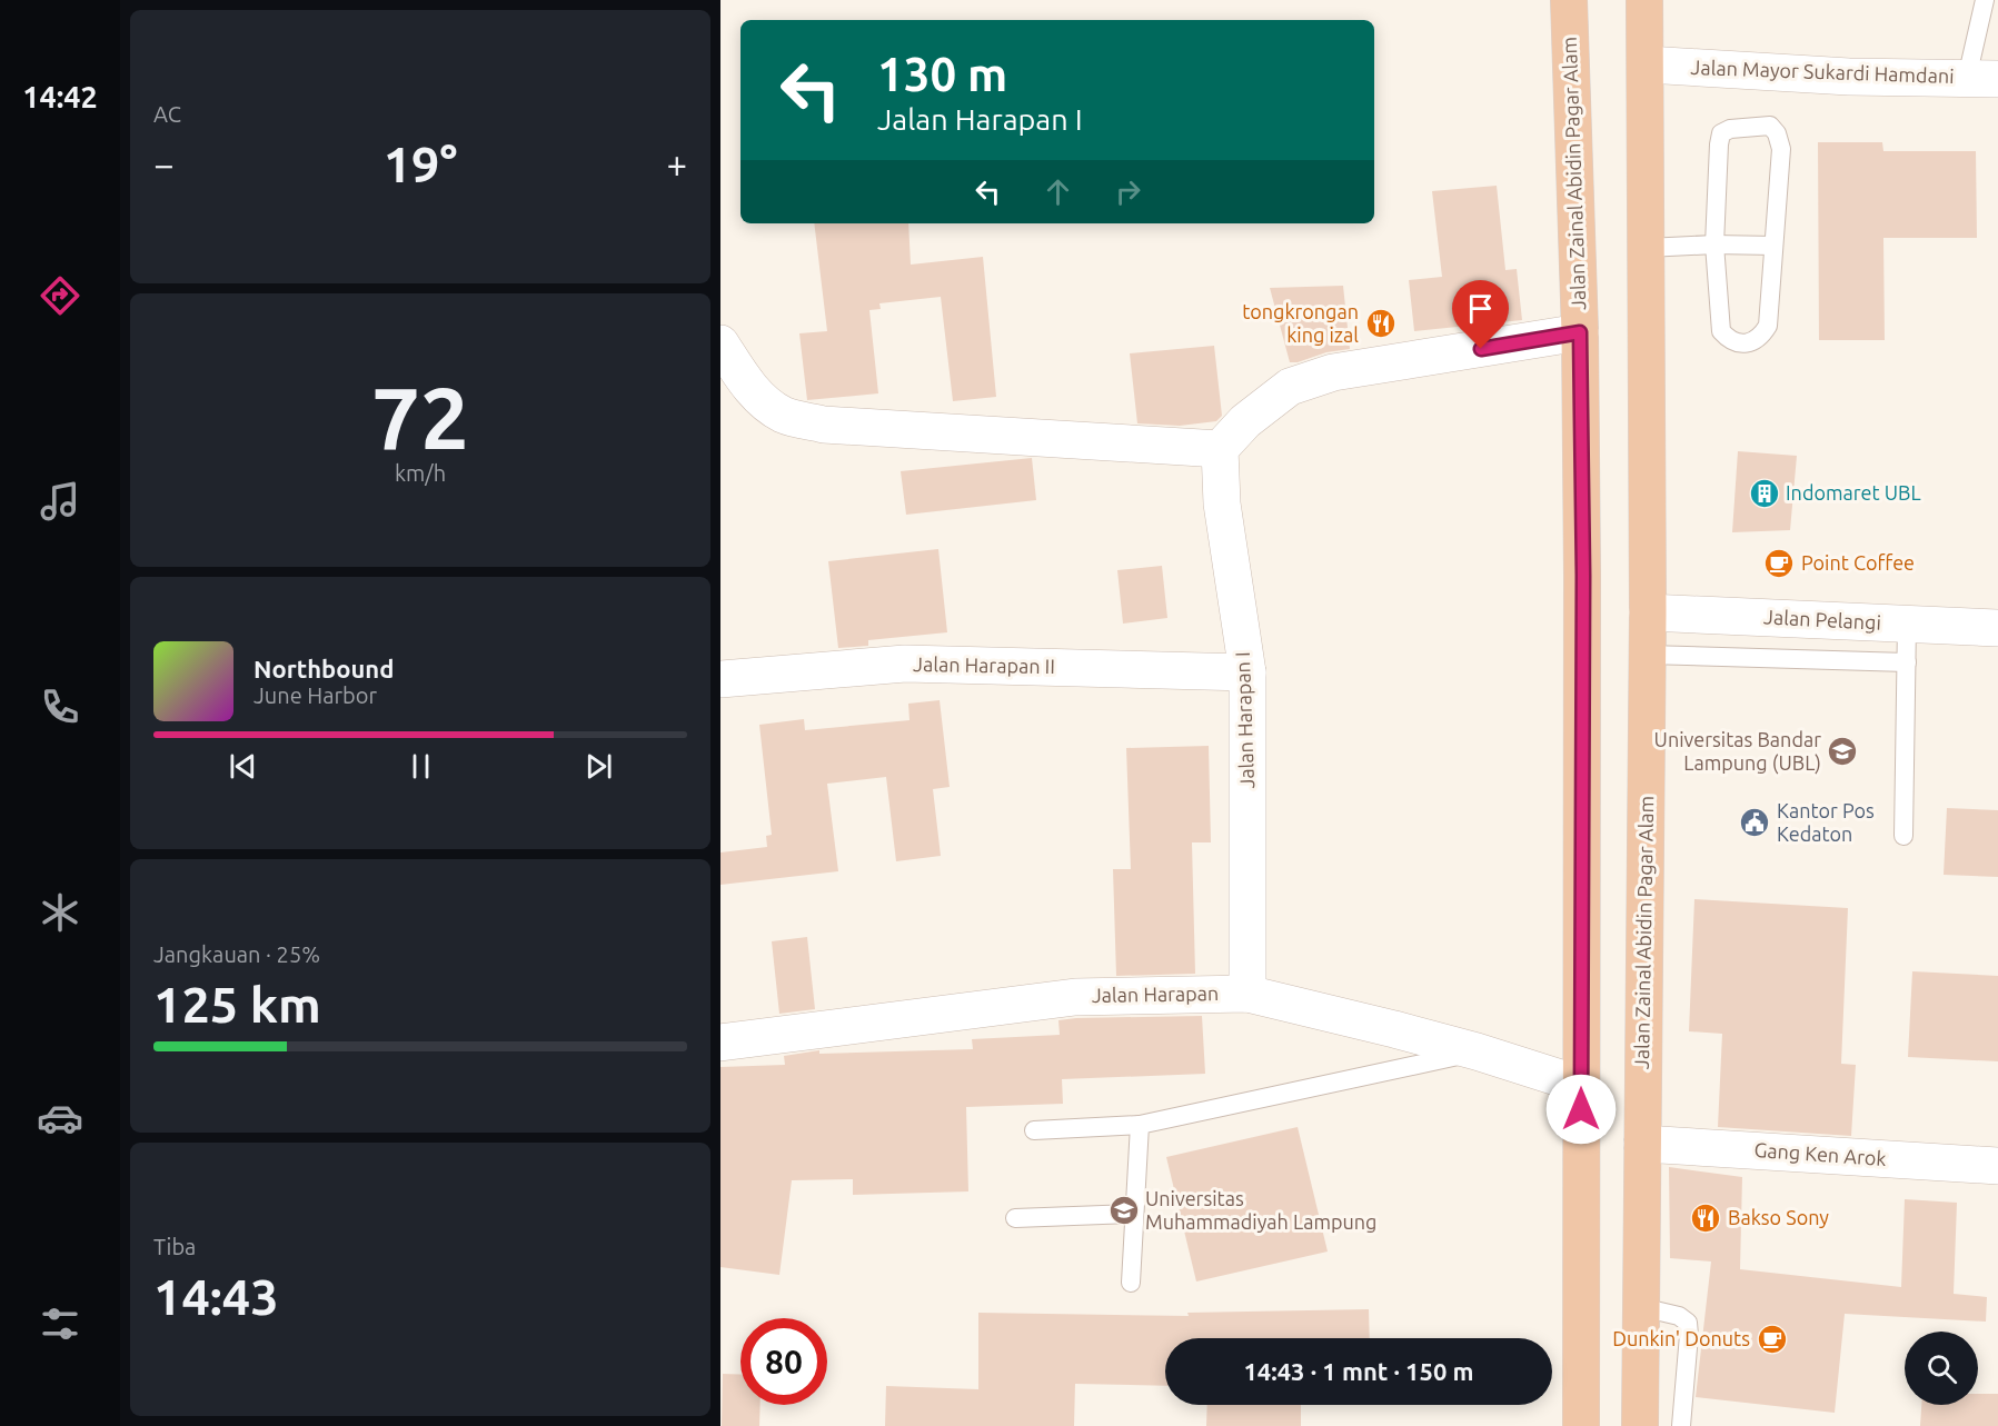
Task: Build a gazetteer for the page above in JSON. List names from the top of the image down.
{
  "streets": {
    "highway": ["Jalan Zainal Abidin Pagar Alam"],
    "street": [
      "Jalan Mayor Sukardi Hamdani",
      "Jalan Pelangi",
      "Jalan Harapan II",
      "Jalan Harapan I",
      "Jalan Harapan",
      "Gang Ken Arok"
    ]
  },
  "crossings": [
    ["Jalan Mayor Sukardi Hamdani", "Jalan Zainal Abidin Pagar Alam"],
    ["Jalan Zainal Abidin Pagar Alam", "Jalan Pelangi"],
    ["Jalan Zainal Abidin Pagar Alam", "Jalan Harapan"],
    ["Jalan Zainal Abidin Pagar Alam", "Gang Ken Arok"],
    ["Jalan Harapan II", "Jalan Harapan I"],
    ["Jalan Harapan I", "Jalan Harapan"]
  ],
  "places": {
    "restaurant": ["tongkrongan king izal", "Bakso Sony"],
    "building": ["Indomaret UBL"],
    "cafe": ["Point Coffee", "Dunkin' Donuts"],
    "school or university": ["Universitas Bandar Lampung (UBL)", "Universitas Muhammadiyah Lampung"],
    "public building": ["Kantor Pos Kedaton"]
  },
  "page": {
    "tabs": "14:42",
    "tile": [
      "AC",
      ["72", "km/h"],
      ["Jangkauan · 25%", "125 km"],
      ["Tiba", "14:43"]
    ],
    "turn": ["130 m", "Jalan Harapan I"],
    "heat": ["−", "19°", "+"],
    "song": ["Northbound", "June Harbor"],
    "limit": "80",
    "trip": "14:43 · 1 mnt · 150 m"
  }
}
